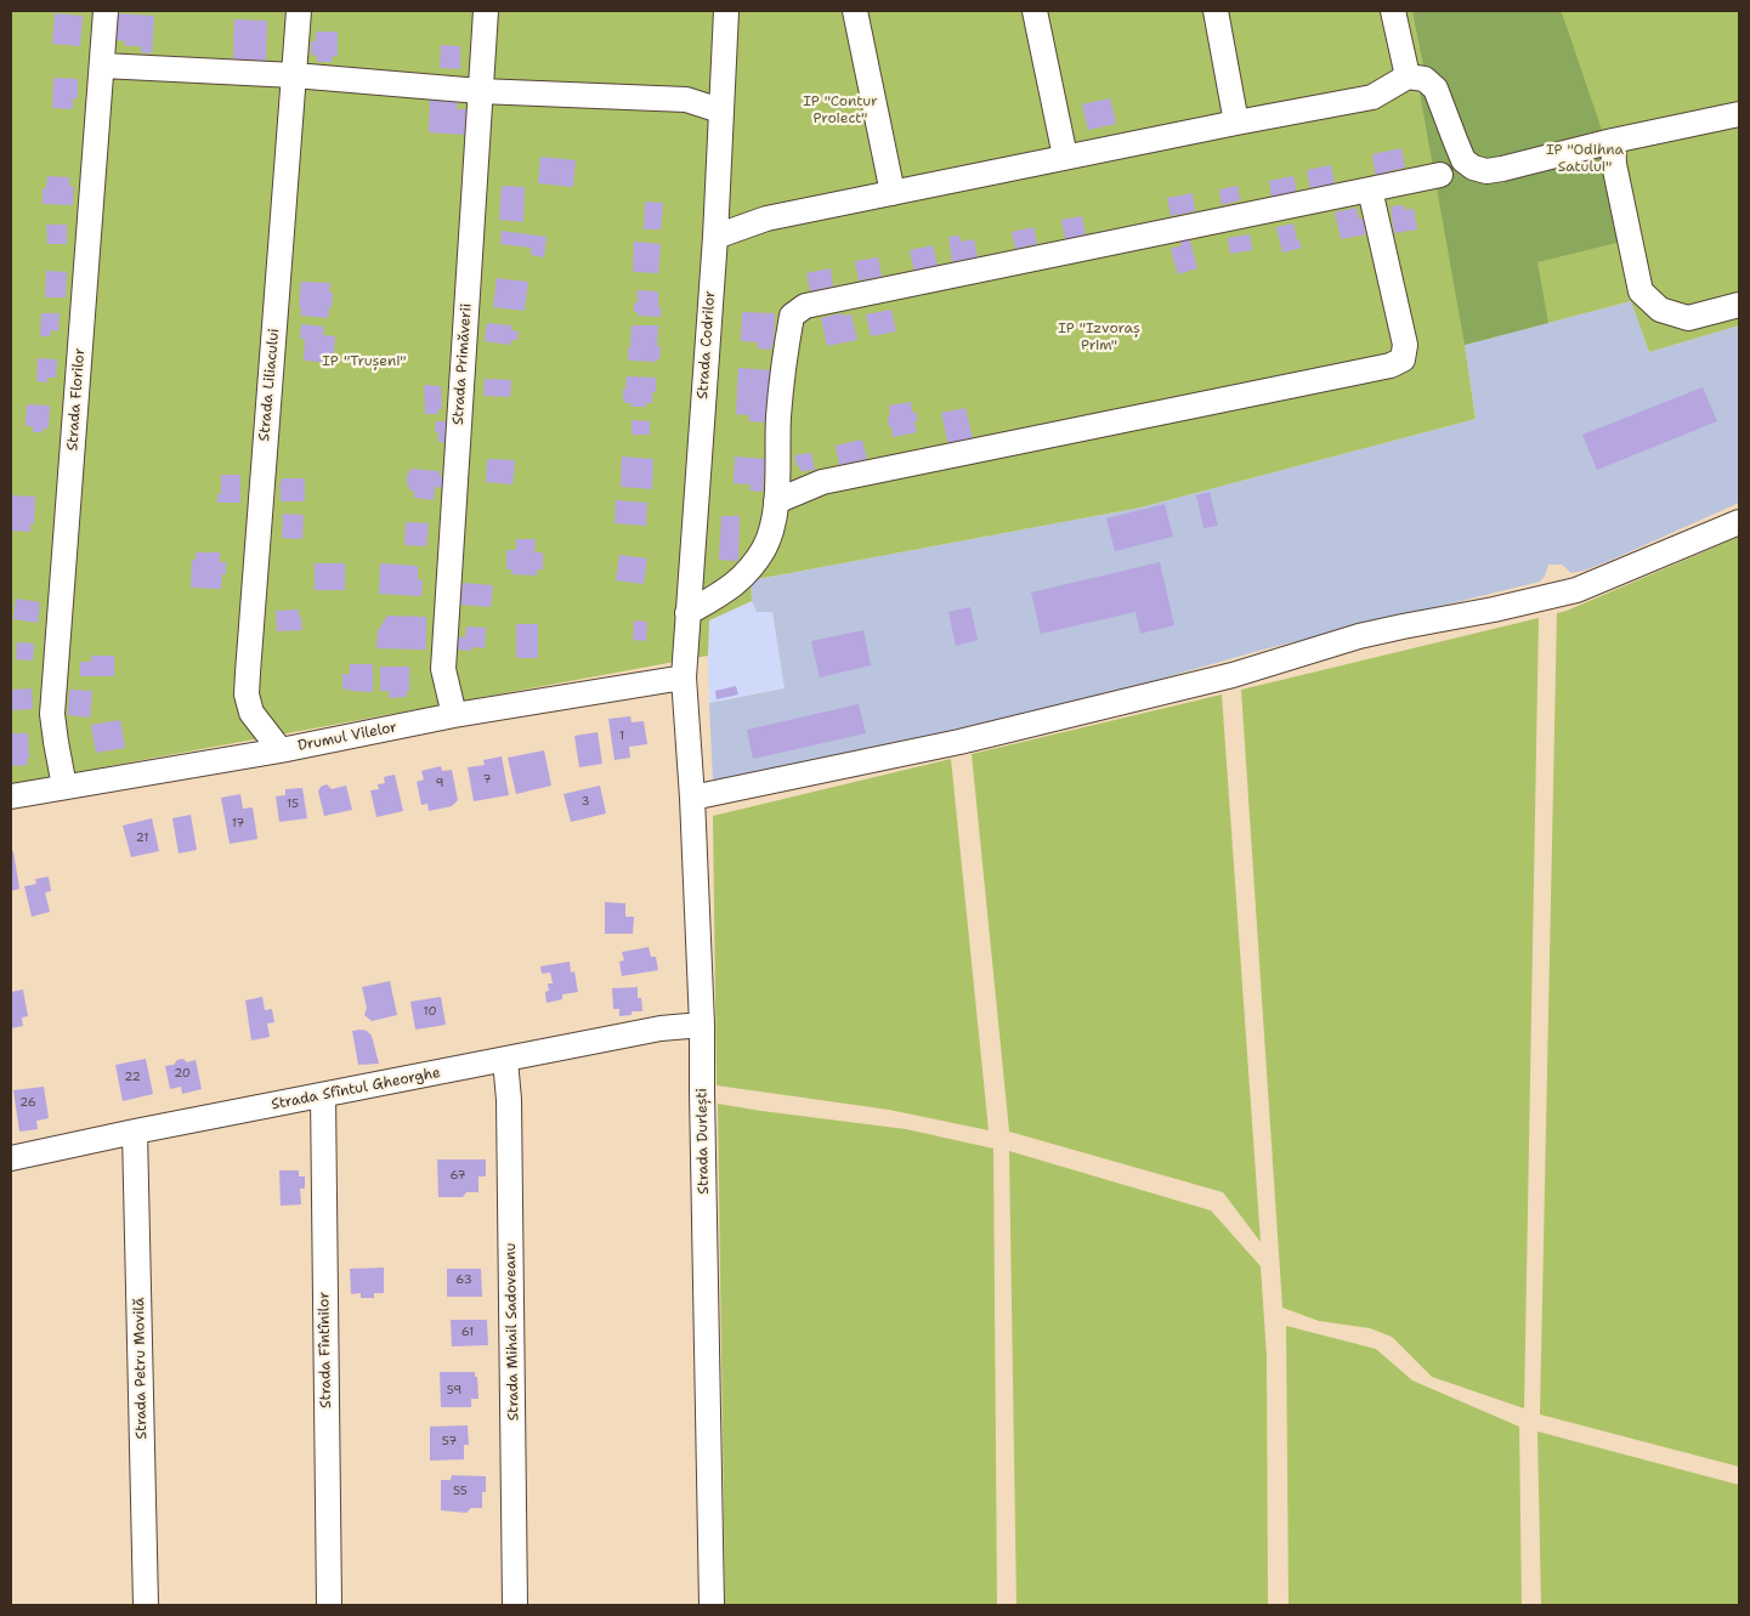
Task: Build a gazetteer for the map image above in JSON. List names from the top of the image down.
{
  "streets": {
    "street": [
      "Strada Codrilor",
      "Strada Primăverii",
      "Strada Liliacului",
      "Strada Florilor",
      "Drumul Vilelor",
      "Strada Sfîntul Gheorghe",
      "Strada Durlești",
      "Strada Mihail Sadoveanu",
      "Strada Fîntînilor",
      "Strada Petru Movilă"
    ]
  },
  "crossings": [
    ["Strada Codrilor", "Drumul Vilelor"],
    ["Strada Codrilor", "Strada Durlești"],
    ["Strada Primăverii", "Drumul Vilelor"],
    ["Strada Liliacului", "Drumul Vilelor"],
    ["Strada Florilor", "Drumul Vilelor"],
    ["Drumul Vilelor", "Strada Durlești"],
    ["Strada Sfîntul Gheorghe", "Strada Durlești"],
    ["Strada Sfîntul Gheorghe", "Strada Mihail Sadoveanu"],
    ["Strada Sfîntul Gheorghe", "Strada Fîntînilor"],
    ["Strada Sfîntul Gheorghe", "Strada Petru Movilă"]
  ],
  "parks": [
    "IP \"Contur Proiect\"",
    "IP \"Odihna Satului\"",
    "IP \"Izvoraș Prim\"",
    "IP \"Trușeni\""
  ],
  "house_numbers": [
    "1",
    "7",
    "9",
    "3",
    "15",
    "17",
    "21",
    "10",
    "20",
    "22",
    "26",
    "67",
    "63",
    "61",
    "59",
    "57",
    "55"
  ]
}
